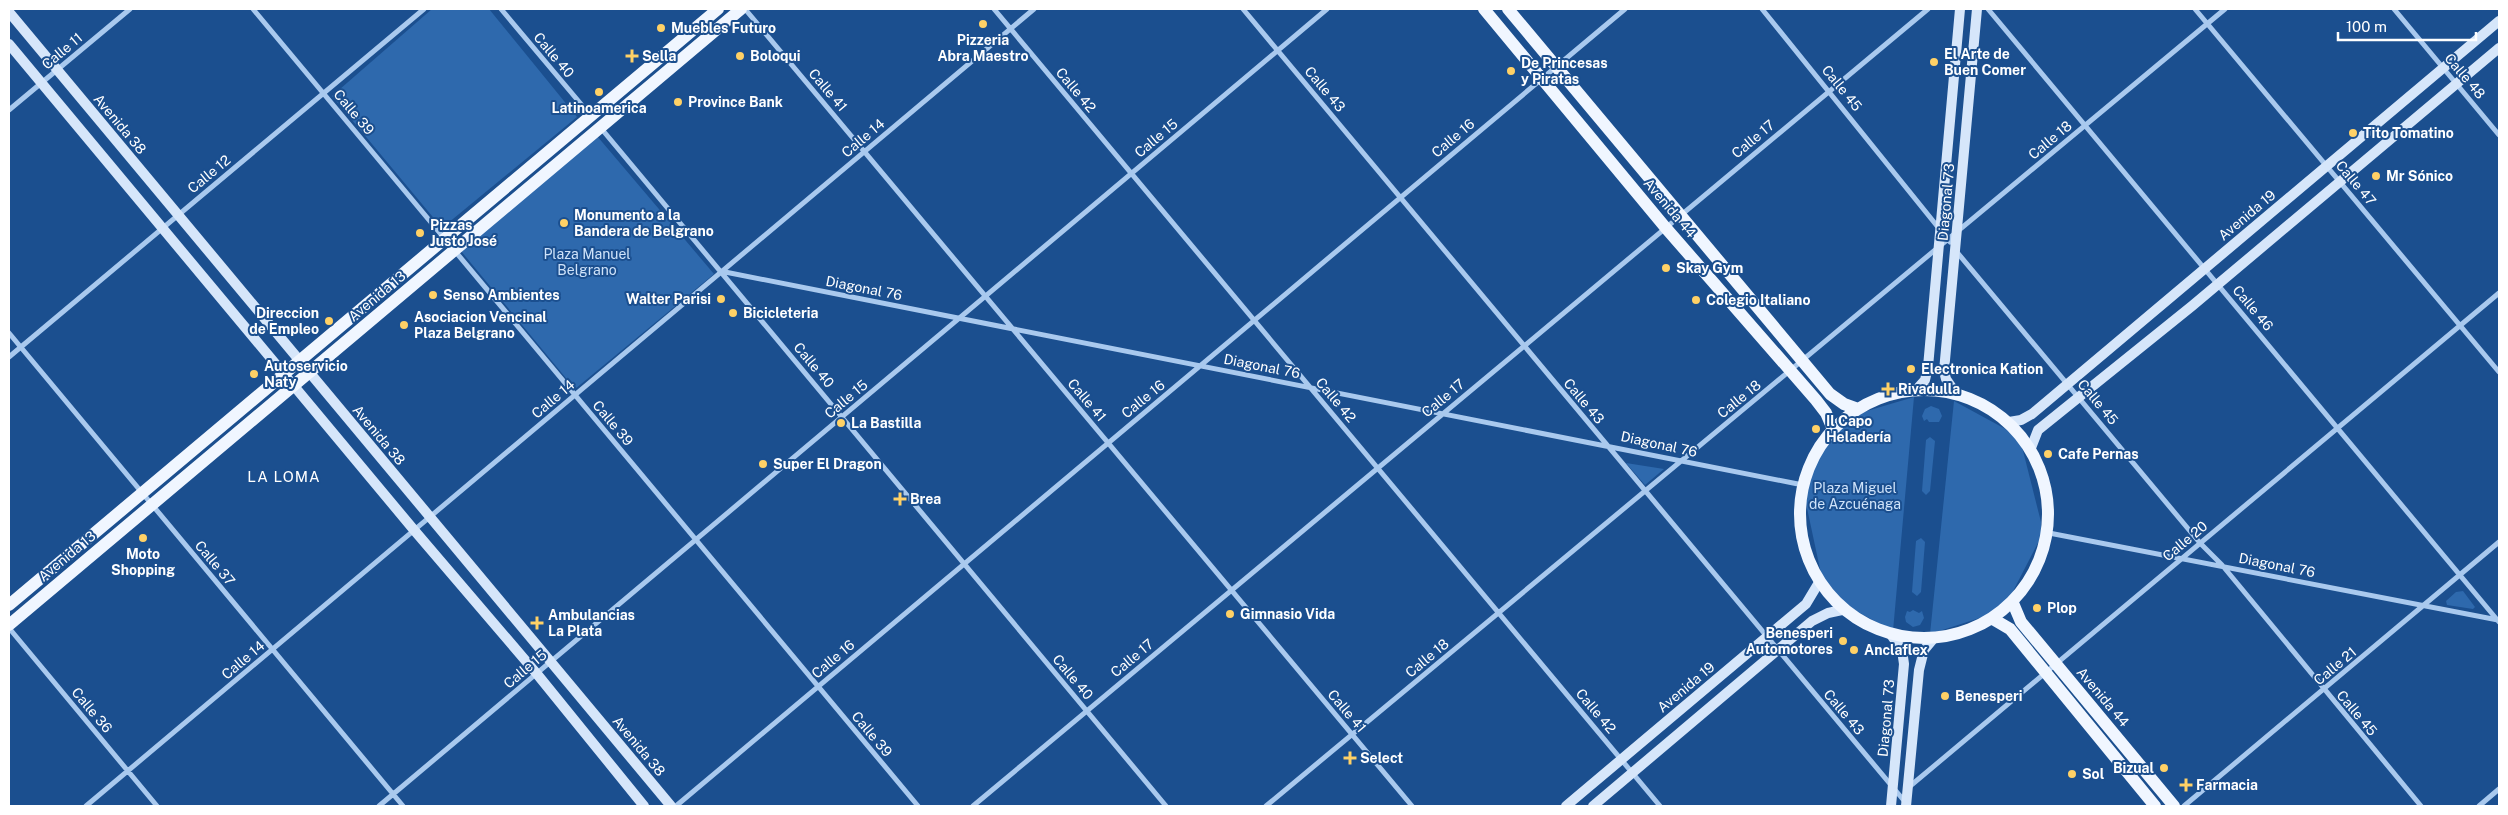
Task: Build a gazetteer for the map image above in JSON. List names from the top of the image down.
{
  "streets": {
    "main road": [
      "Avenida 38",
      "Diagonal 73",
      "Avenida 44",
      "Avenida 19",
      "Avenida 13"
    ],
    "street": [
      "Calle 11",
      "Calle 40",
      "Calle 48",
      "Calle 45",
      "Calle 43",
      "Calle 41",
      "Calle 42",
      "Calle 39",
      "Calle 14",
      "Calle 15",
      "Calle 16",
      "Calle 17",
      "Calle 18",
      "Calle 12",
      "Calle 47",
      "Diagonal 76",
      "Calle 46",
      "Calle 20",
      "Calle 37",
      "Calle 21",
      "Calle 36"
    ]
  },
  "crossings": [
    ["Calle 11", "Avenida 38"],
    ["Calle 40", "Calle 14"],
    ["Calle 40", "Calle 15"],
    ["Calle 40", "Calle 16"],
    ["Calle 40", "Calle 17"],
    ["Calle 40", "Diagonal 76"],
    ["Calle 40", "Avenida 13"],
    ["Calle 48", "Avenida 19"],
    ["Calle 45", "Calle 17"],
    ["Calle 45", "Calle 18"],
    ["Calle 45", "Diagonal 73"],
    ["Calle 45", "Avenida 19"],
    ["Calle 45", "Diagonal 76"],
    ["Calle 45", "Calle 20"],
    ["Calle 45", "Calle 21"],
    ["Calle 43", "Calle 15"],
    ["Calle 43", "Calle 16"],
    ["Calle 43", "Calle 17"],
    ["Calle 43", "Calle 18"],
    ["Calle 43", "Diagonal 73"],
    ["Calle 43", "Avenida 19"],
    ["Calle 43", "Diagonal 76"],
    ["Calle 43", "Calle 20"],
    ["Calle 41", "Calle 14"],
    ["Calle 41", "Calle 15"],
    ["Calle 41", "Calle 16"],
    ["Calle 41", "Calle 17"],
    ["Calle 41", "Calle 18"],
    ["Calle 41", "Diagonal 76"],
    ["Calle 42", "Calle 14"],
    ["Calle 42", "Calle 15"],
    ["Calle 42", "Calle 16"],
    ["Calle 42", "Calle 17"],
    ["Calle 42", "Calle 18"],
    ["Calle 42", "Avenida 19"],
    ["Calle 42", "Diagonal 76"],
    ["Calle 39", "Calle 14"],
    ["Calle 39", "Calle 15"],
    ["Calle 39", "Calle 16"],
    ["Calle 39", "Calle 12"],
    ["Calle 39", "Avenida 13"],
    ["Avenida 38", "Calle 14"],
    ["Avenida 38", "Calle 15"],
    ["Avenida 38", "Calle 12"],
    ["Avenida 38", "Avenida 13"],
    ["Calle 14", "Diagonal 76"],
    ["Calle 14", "Calle 37"],
    ["Calle 14", "Calle 36"],
    ["Calle 15", "Diagonal 76"],
    ["Calle 15", "Calle 37"],
    ["Calle 16", "Avenida 44"],
    ["Calle 16", "Diagonal 76"],
    ["Calle 17", "Avenida 44"],
    ["Calle 17", "Diagonal 76"],
    ["Calle 18", "Calle 47"],
    ["Calle 18", "Diagonal 73"],
    ["Calle 18", "Avenida 44"],
    ["Calle 18", "Diagonal 76"],
    ["Calle 18", "Calle 46"],
    ["Calle 12", "Calle 37"],
    ["Calle 47", "Avenida 19"],
    ["Calle 47", "Calle 20"],
    ["Diagonal 73", "Calle 20"],
    ["Avenida 44", "Calle 20"],
    ["Avenida 19", "Calle 46"],
    ["Diagonal 76", "Calle 46"],
    ["Diagonal 76", "Calle 20"],
    ["Diagonal 76", "Calle 21"],
    ["Avenida 13", "Calle 37"],
    ["Avenida 13", "Calle 36"],
    ["Calle 46", "Calle 20"],
    ["Calle 46", "Calle 21"]
  ],
  "districts": ["LA LOMA"],
  "parks": ["Plaza Manuel Belgrano", "Plaza Miguel de Azcuénaga"],
  "places": {
    "other": [
      "Pizzeria Abra Maestro",
      "Muebles Futuro",
      "Boloqui",
      "El Arte de Buen Comer",
      "De Princesas y Piratas",
      "Latinoamerica",
      "Province Bank",
      "Tito Tomatino",
      "Mr Sónico",
      "Monumento a la Bandera de Belgrano",
      "Pizzas Justo José",
      "Skay Gym",
      "Senso Ambientes",
      "Walter Parisi",
      "Colegio Italiano",
      "Bicicleteria",
      "Direccion de Empleo",
      "Asociacion Vencinal Plaza Belgrano",
      "Electronica Kation",
      "Autoservicio Naty",
      "La Bastilla",
      "Il Capo Heladería",
      "Cafe Pernas",
      "Super El Dragon",
      "Moto Shopping",
      "Plop",
      "Gimnasio Vida",
      "Benesperi Automotores",
      "Anclaflex",
      "Benesperi",
      "Bizual",
      "Sol"
    ],
    "health": [
      "Sella",
      "Rivadulla",
      "Brea",
      "Ambulancias La Plata",
      "Select",
      "Farmacia"
    ]
  },
  "scale_bar": "100 m"
}
